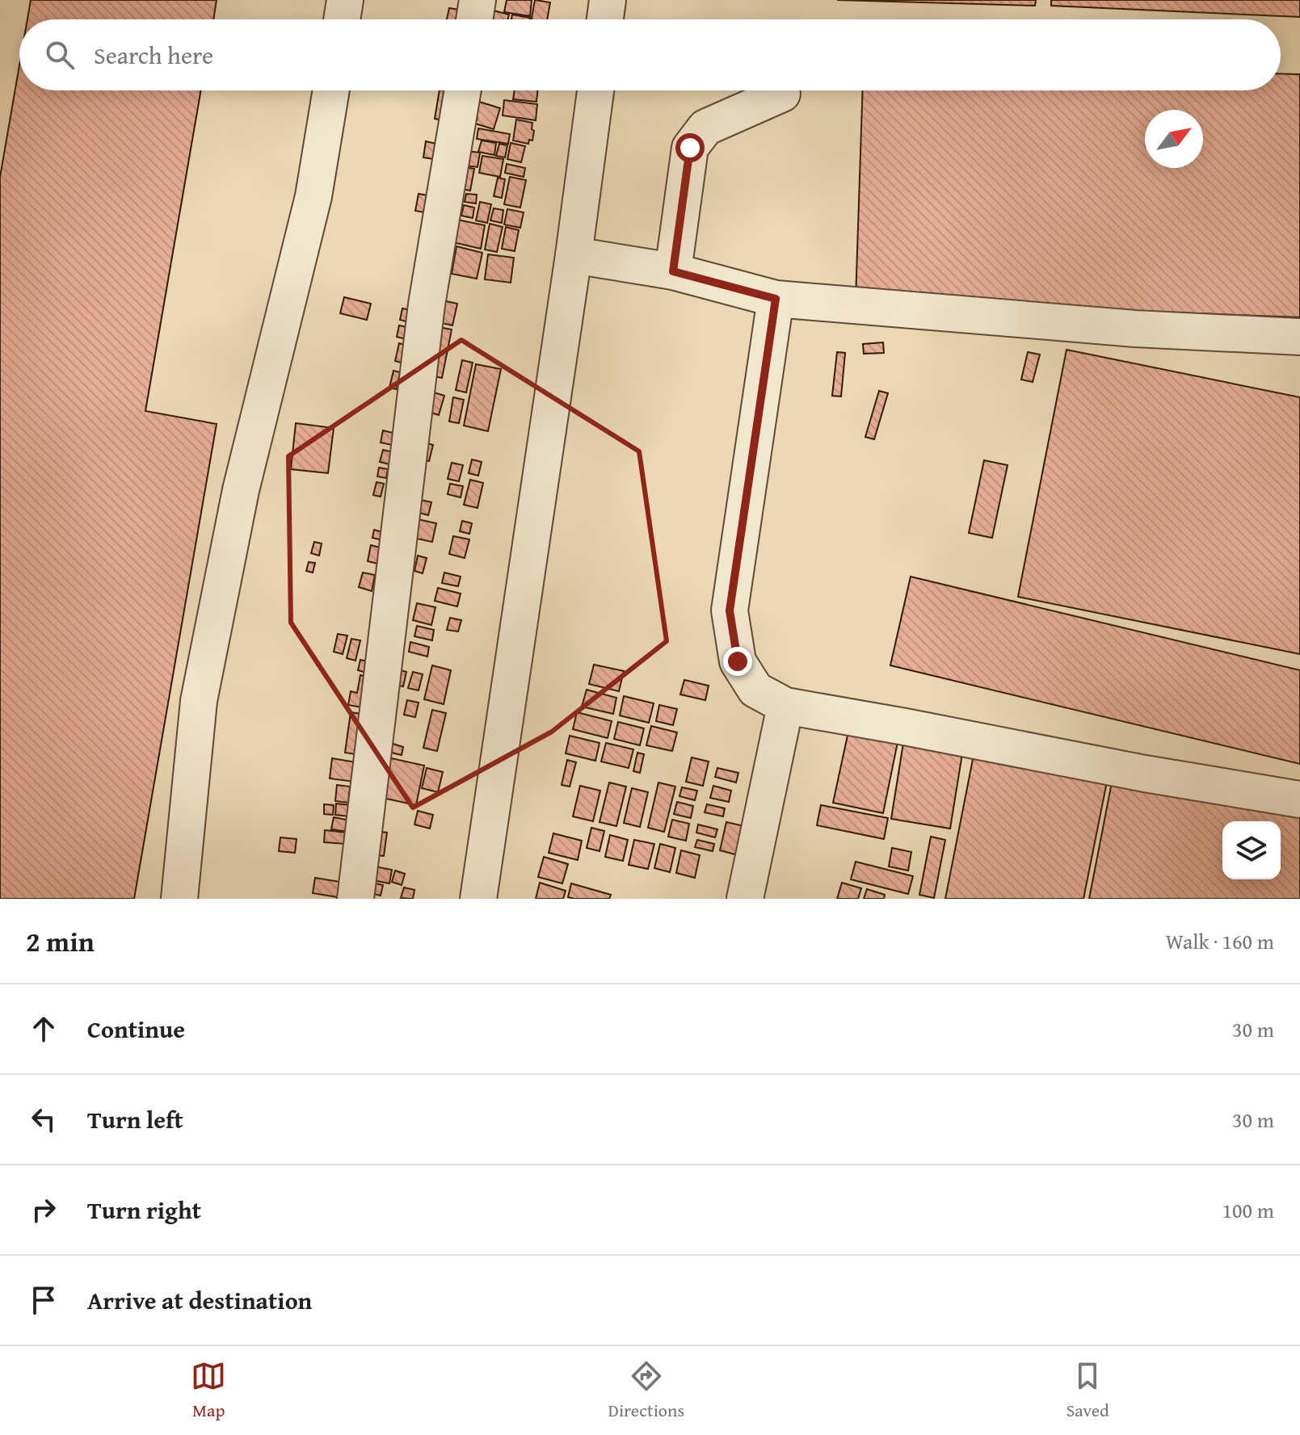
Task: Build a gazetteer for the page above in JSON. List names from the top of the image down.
{
  "north": "top right",
  "page": {
    "search": "Search here",
    "heading": ["2 min", "Walk · 160 m"],
    "list": [
      ["Continue", "30 m"],
      ["Turn left", "30 m"],
      ["Turn right", "100 m"],
      "Arrive at destination"
    ],
    "nav": ["Map", "Directions", "Saved"]
  }
}
